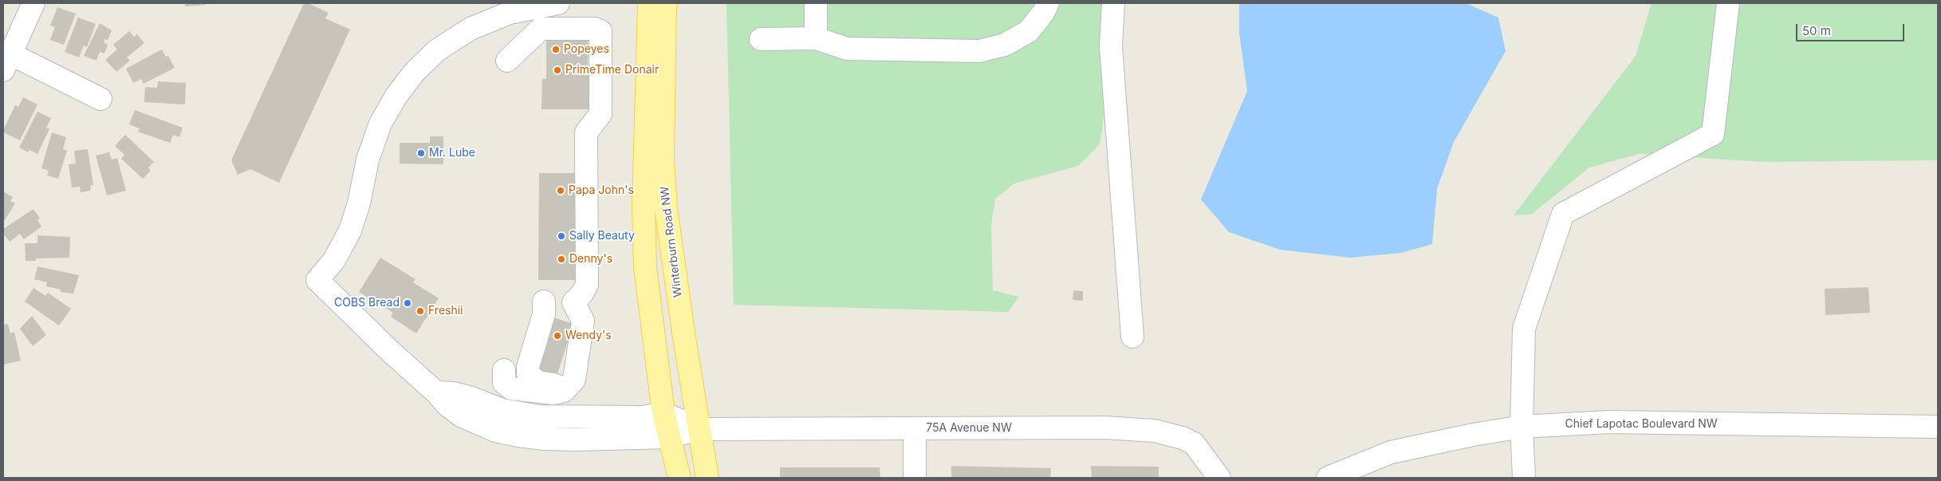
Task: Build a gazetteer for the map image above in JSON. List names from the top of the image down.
{
  "streets": {
    "main road": ["Winterburn Road NW"],
    "street": ["Chief Lapotac Boulevard NW", "75A Avenue NW"]
  },
  "crossings": [
    ["Winterburn Road NW", "75A Avenue NW"]
  ],
  "places": [
    "Popeyes",
    "PrimeTime Donair",
    "Mr. Lube",
    "Papa John's",
    "Sally Beauty",
    "Denny's",
    "COBS Bread",
    "Freshii",
    "Wendy's"
  ],
  "scale_bar": "50 m"
}
